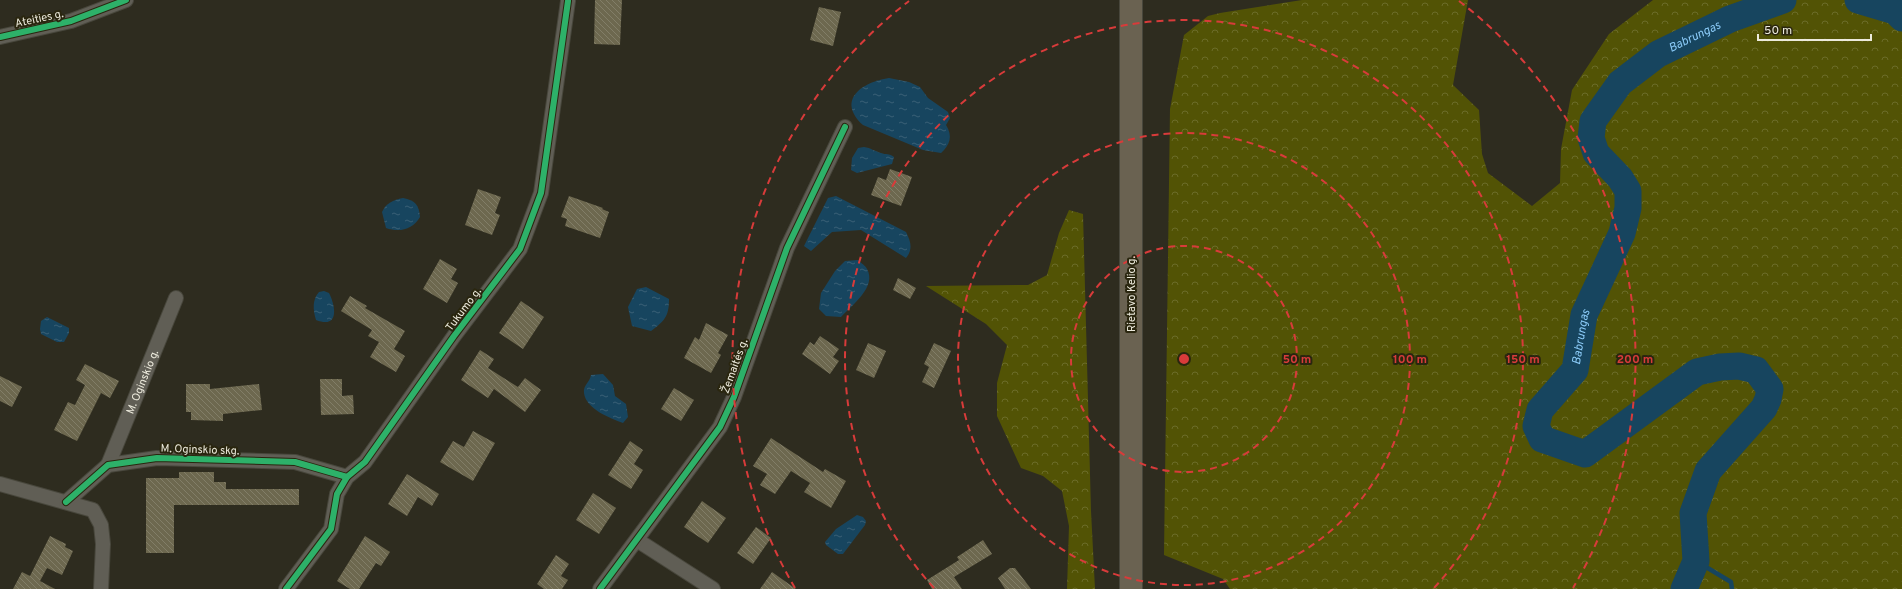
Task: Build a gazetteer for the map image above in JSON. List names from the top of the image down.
{
  "streets": {
    "main road": ["Rietavo Kelio g."],
    "street": [
      "Ateities g.",
      "Tukumo g.",
      "Žemaitės g.",
      "M. Oginskio g.",
      "M. Oginskio skg."
    ]
  },
  "crossings": [
    ["Tukumo g.", "M. Oginskio skg."],
    ["M. Oginskio g.", "M. Oginskio skg."]
  ],
  "water": ["Babrungas"],
  "scale_bar": "50 m",
  "rings": [
    "50 m",
    "100 m",
    "150 m",
    "200 m"
  ]
}
